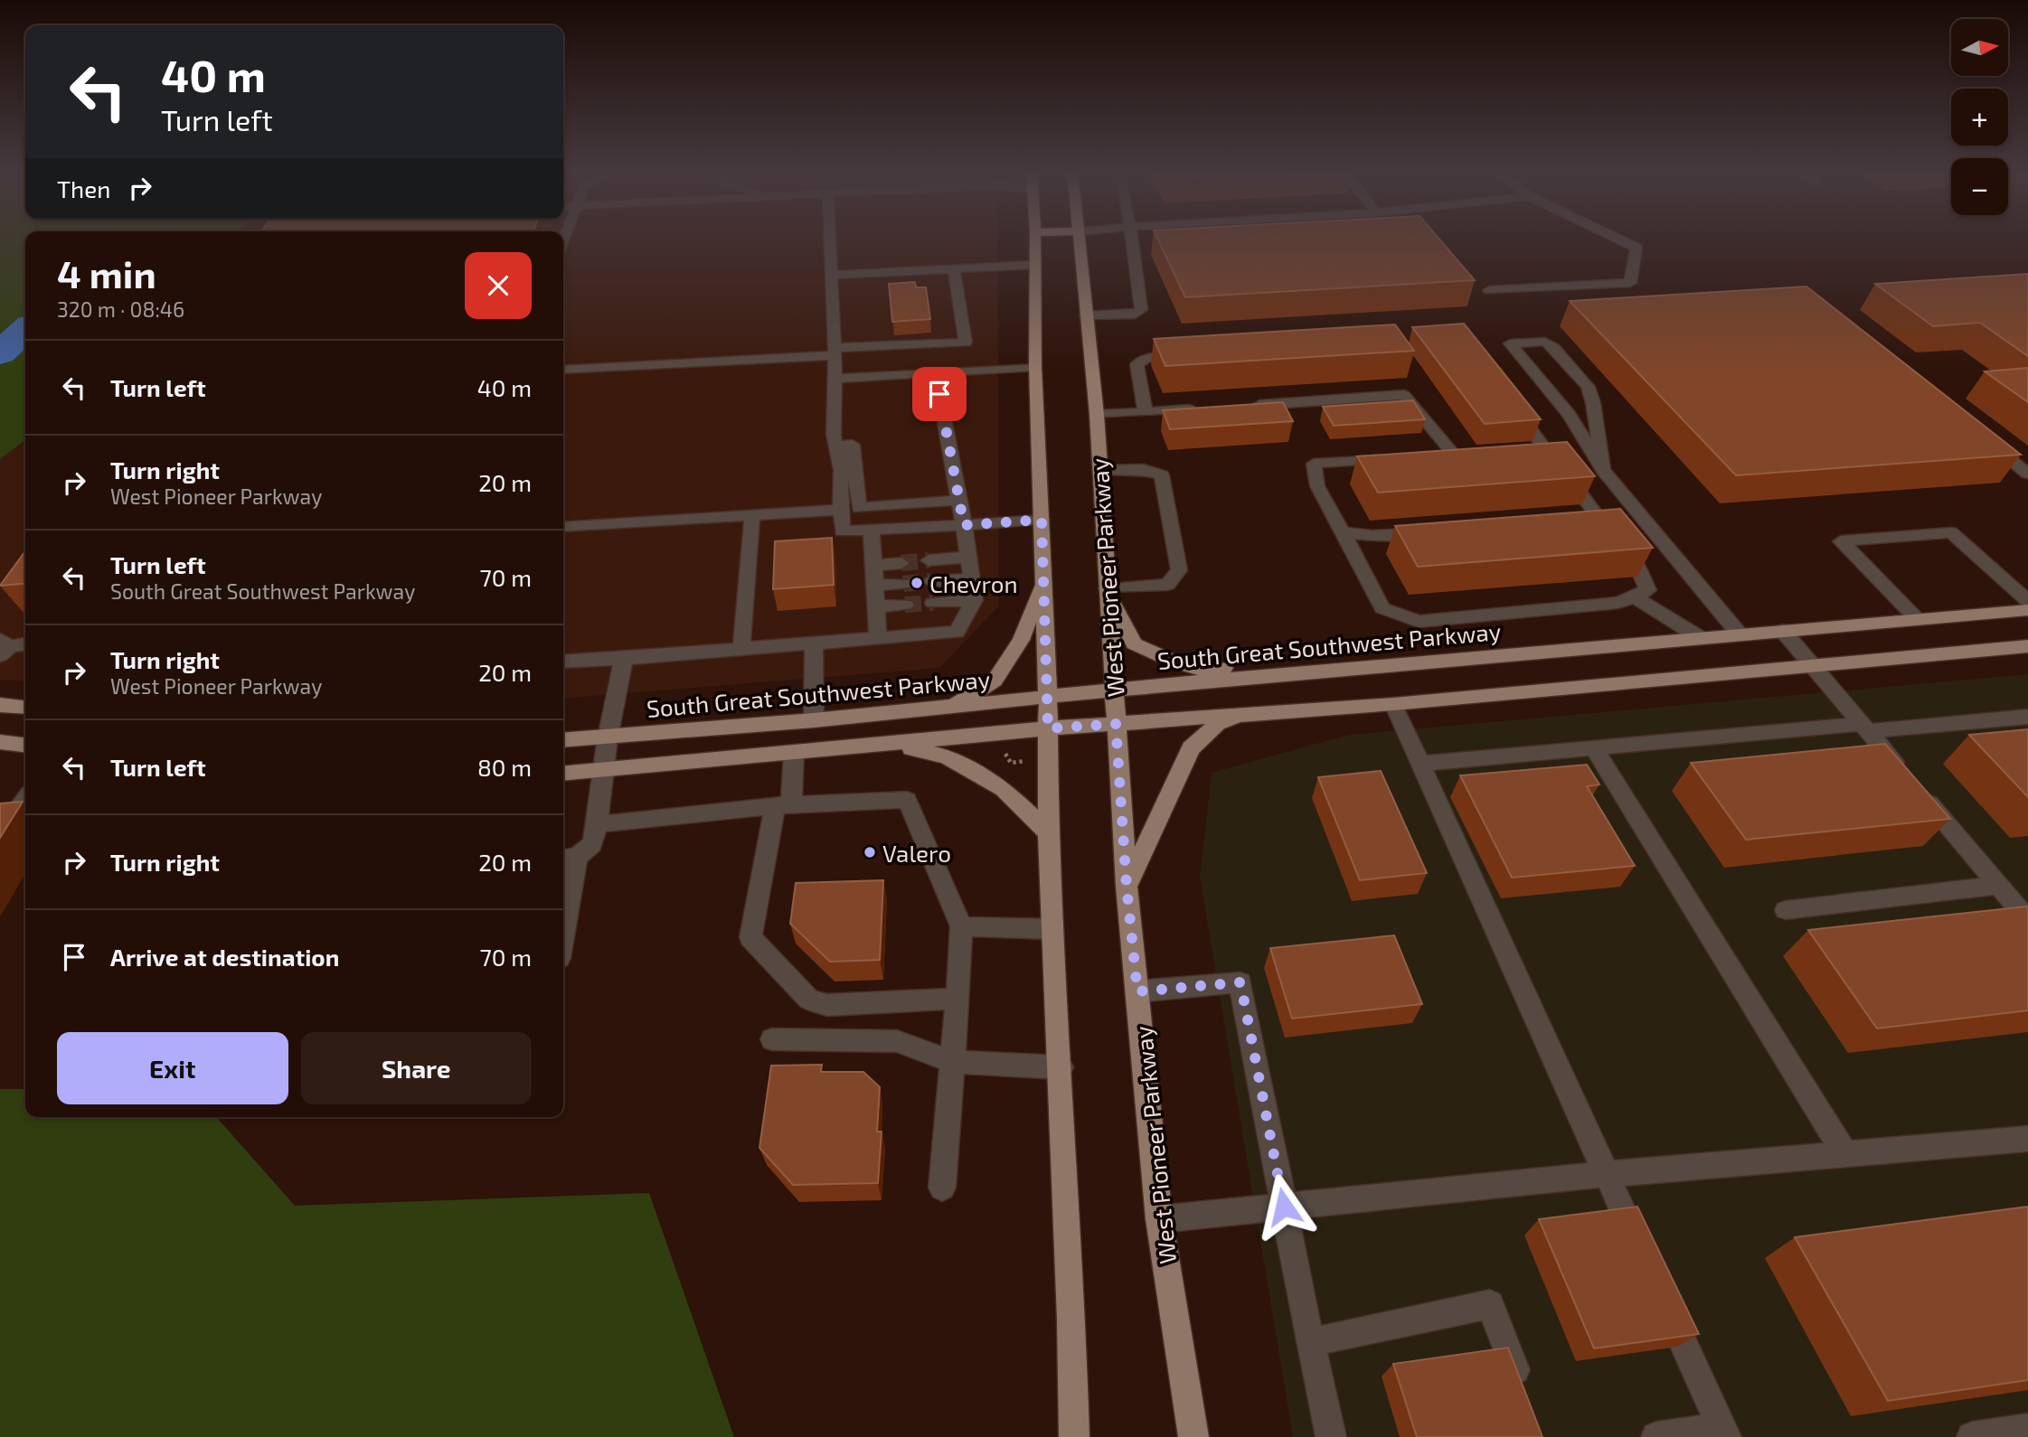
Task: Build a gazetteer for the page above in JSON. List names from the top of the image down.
{
  "streets": {
    "main road": ["West Pioneer Parkway", "South Great Southwest Parkway"]
  },
  "crossings": [
    ["West Pioneer Parkway", "South Great Southwest Parkway"]
  ],
  "places": ["Chevron", "Valero"],
  "north": "right",
  "page": {
    "map_buttons": ["+", "−"],
    "turn": ["40 m", "Turn left"],
    "then": "Then",
    "heading": ["4 min", "320 m · 08:46"],
    "list": [
      {
        "name": "Turn left",
        "value": "40 m"
      },
      {
        "name": "Turn right",
        "note": "West Pioneer Parkway",
        "value": "20 m"
      },
      {
        "name": "Turn left",
        "note": "South Great Southwest Parkway",
        "value": "70 m"
      },
      {
        "name": "Turn right",
        "note": "West Pioneer Parkway",
        "value": "20 m"
      },
      {
        "name": "Turn left",
        "value": "80 m"
      },
      {
        "name": "Turn right",
        "value": "20 m"
      },
      {
        "name": "Arrive at destination",
        "value": "70 m"
      }
    ],
    "buttons": ["Exit", "Share"]
  }
}
